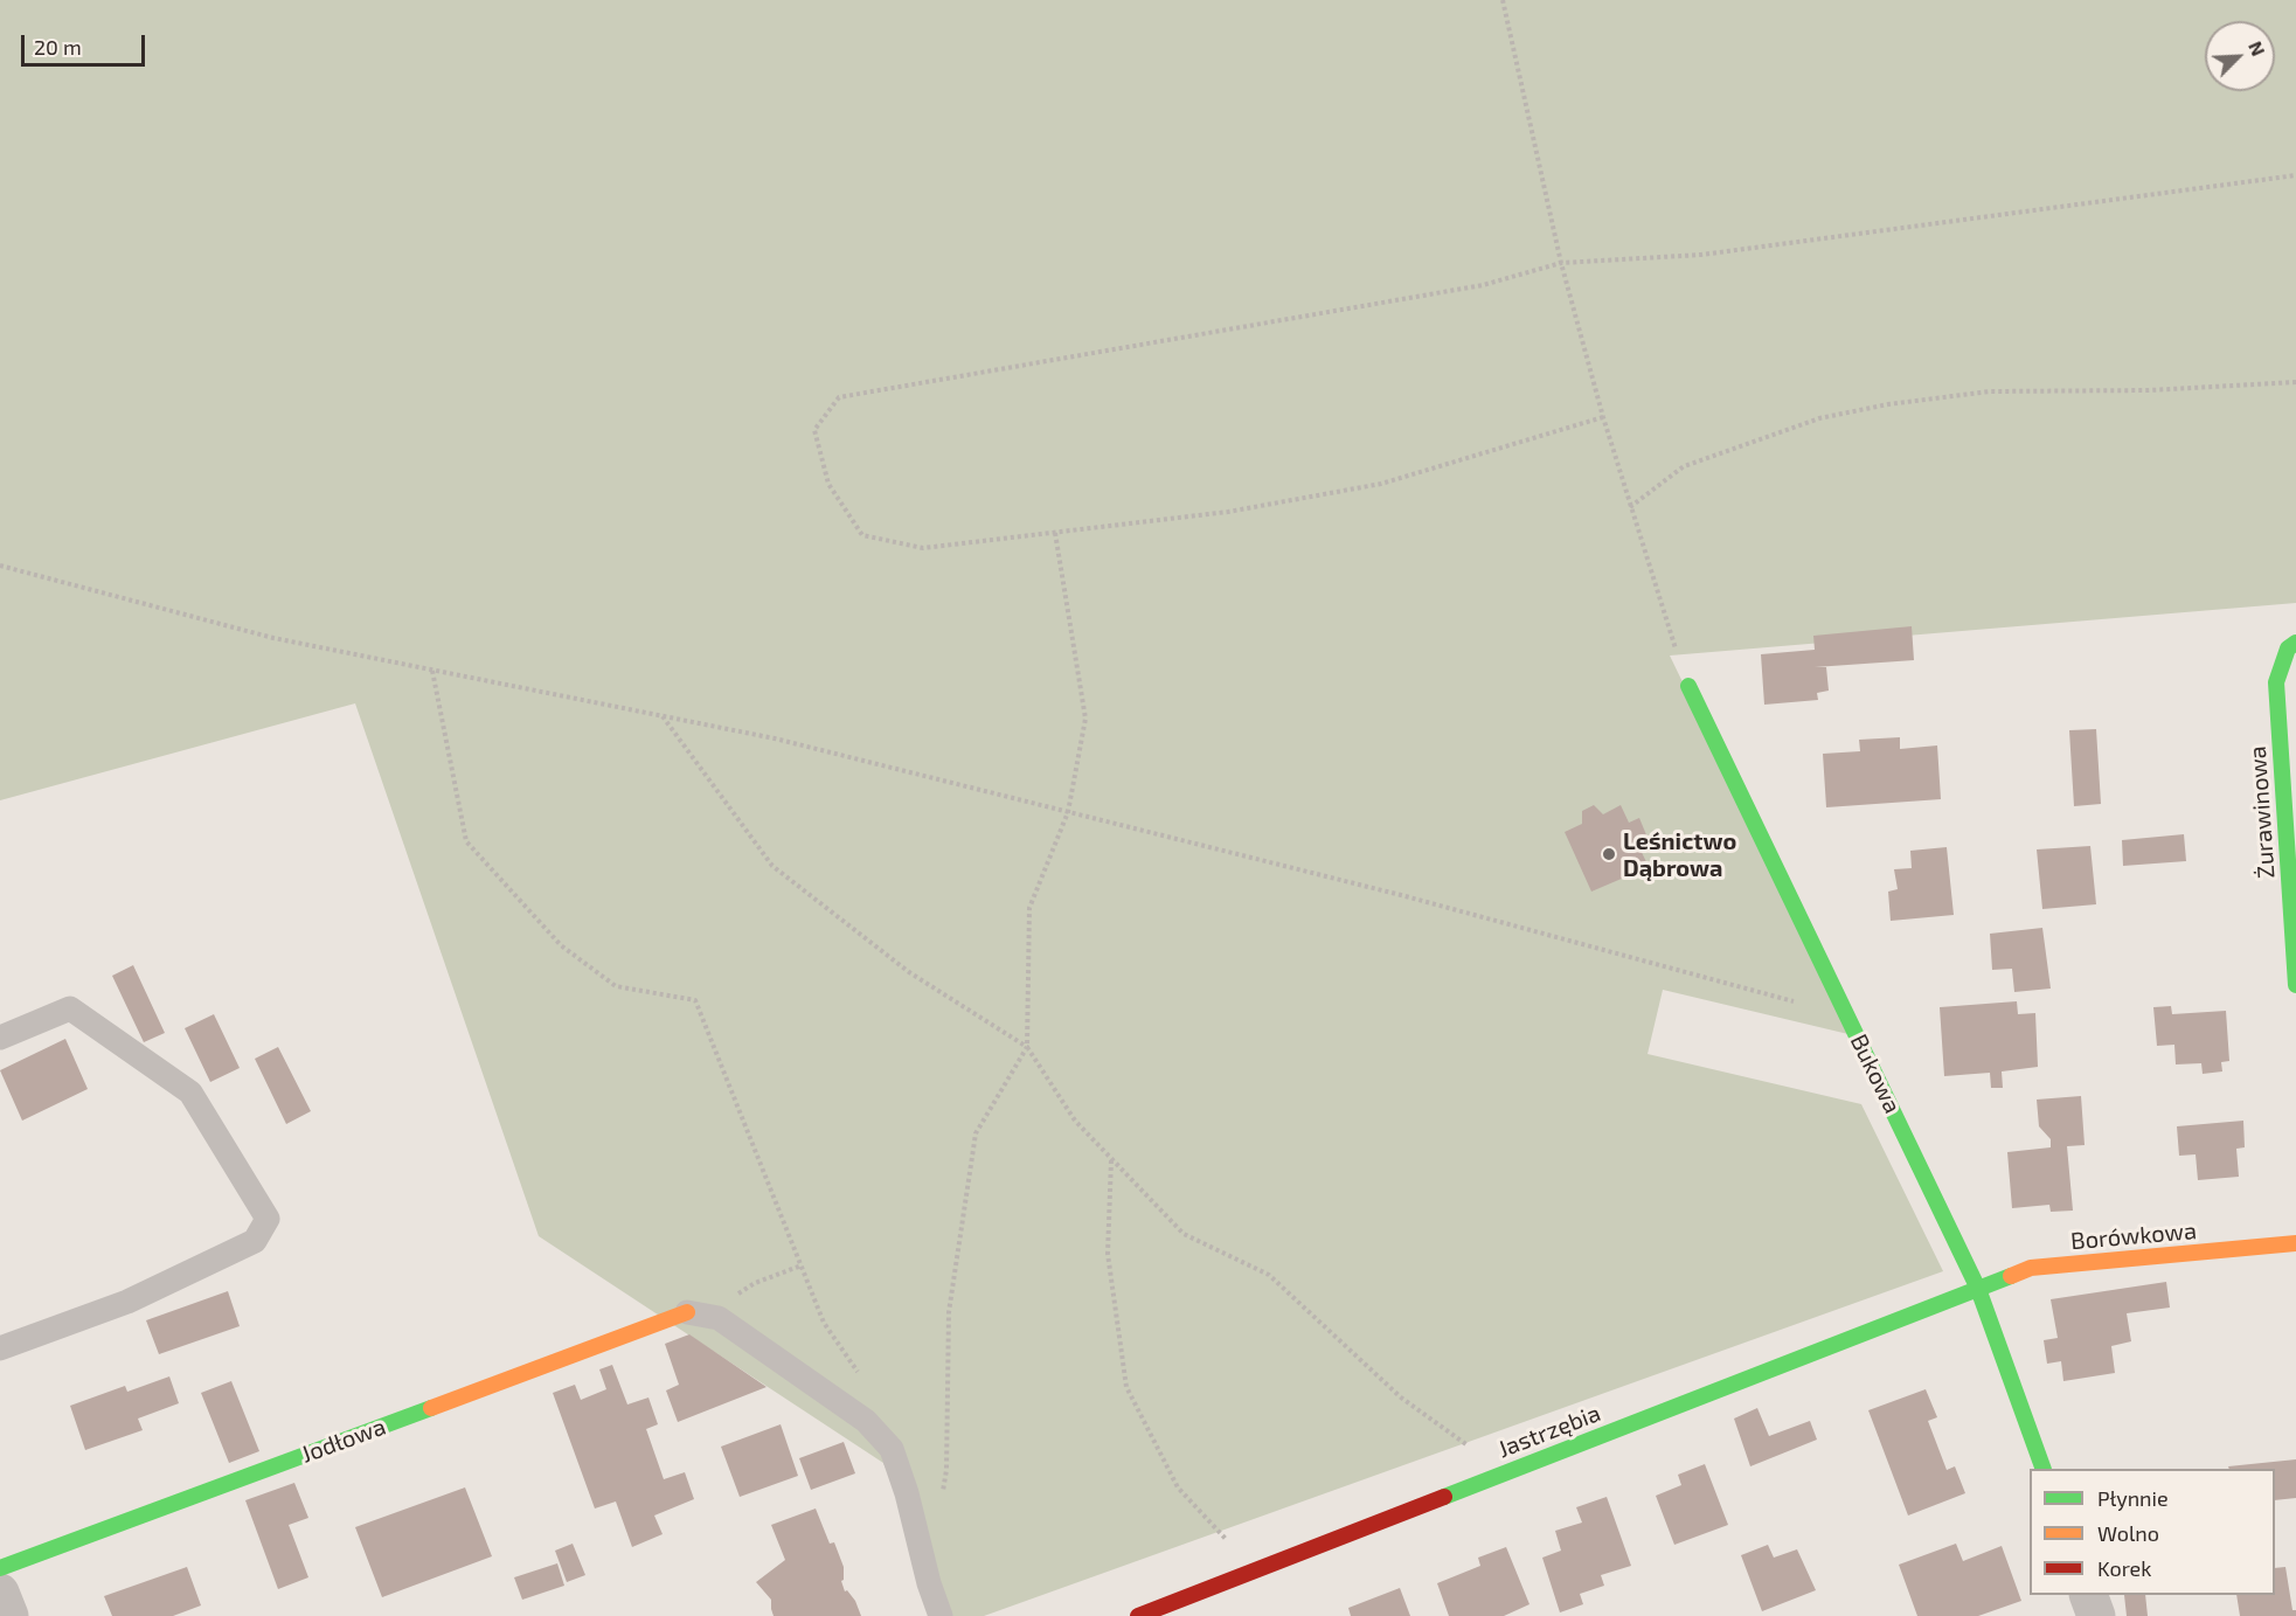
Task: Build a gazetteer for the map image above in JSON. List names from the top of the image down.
{
  "streets": {
    "street": [
      "Żurawinowa",
      "Bukowa",
      "Borówkowa",
      "Jastrzębia",
      "Jodłowa"
    ]
  },
  "crossings": [
    ["Bukowa", "Borówkowa"],
    ["Bukowa", "Jastrzębia"],
    ["Borówkowa", "Jastrzębia"]
  ],
  "places": ["Leśnictwo Dąbrowa"],
  "legend": ["Płynnie", "Wolno", "Korek"],
  "scale_bar": "20 m",
  "north": "top right"
}
